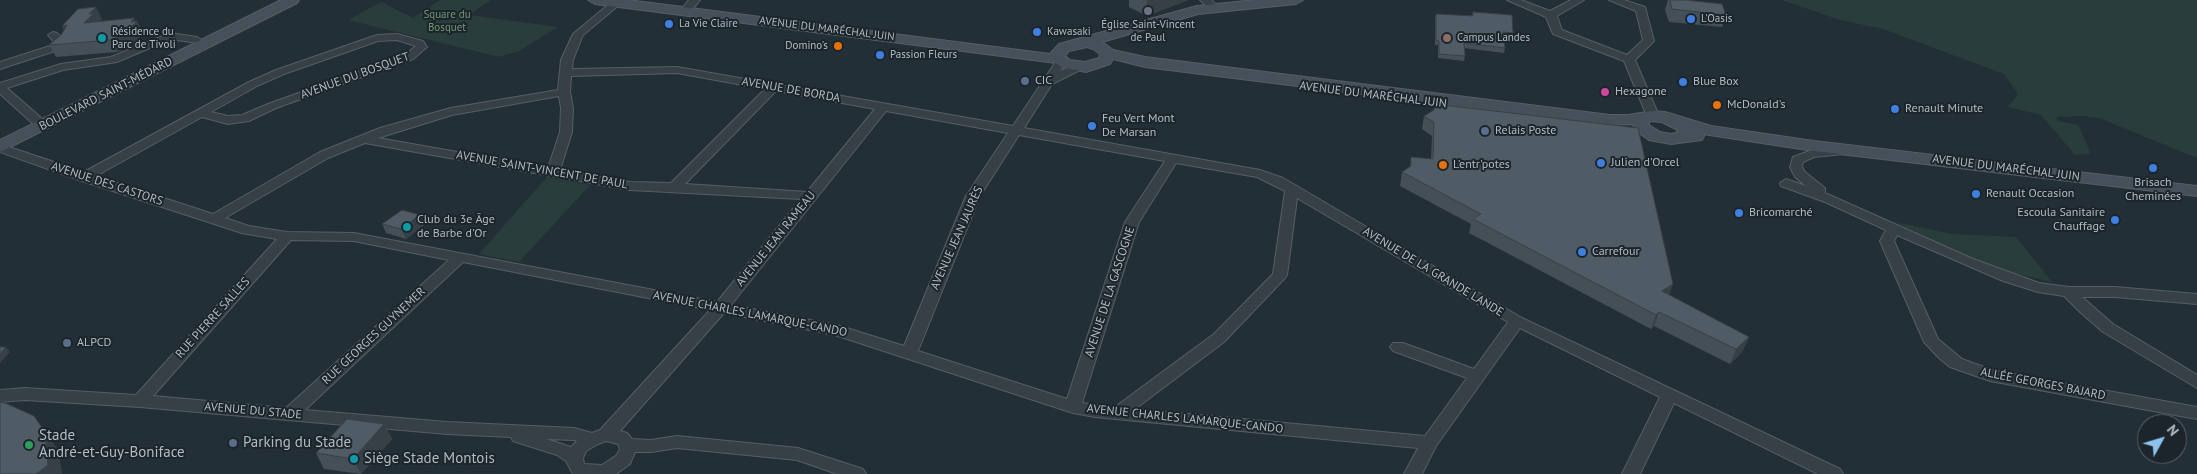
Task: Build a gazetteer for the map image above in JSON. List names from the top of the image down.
{
  "streets": {
    "main road": ["AVENUE DU MARÉCHAL JUIN", "BOULEVARD SAINT-MÉDARD"],
    "street": [
      "AVENUE DU BOSQUET",
      "AVENUE DE BORDA",
      "AVENUE SAINT-VINCENT DE PAUL",
      "AVENUE DES CASTORS",
      "AVENUE JEAN JAURÈS",
      "AVENUE JEAN RAMEAU",
      "AVENUE DE LA GRANDE LANDE",
      "AVENUE DE LA GASCOGNE",
      "AVENUE CHARLES LAMARQUE-CANDO",
      "RUE PIERRE SALLES",
      "RUE GEORGES GUYNEMER",
      "ALLÉE GEORGES BAJARD",
      "AVENUE DU STADE"
    ]
  },
  "crossings": [
    ["AVENUE DU MARÉCHAL JUIN", "AVENUE JEAN JAURÈS"],
    ["AVENUE DU BOSQUET", "AVENUE DES CASTORS"],
    ["AVENUE DE BORDA", "AVENUE JEAN JAURÈS"],
    ["AVENUE DE BORDA", "AVENUE JEAN RAMEAU"],
    ["AVENUE DE BORDA", "AVENUE DE LA GRANDE LANDE"],
    ["BOULEVARD SAINT-MÉDARD", "AVENUE DES CASTORS"],
    ["AVENUE SAINT-VINCENT DE PAUL", "AVENUE JEAN RAMEAU"],
    ["AVENUE DES CASTORS", "AVENUE CHARLES LAMARQUE-CANDO"],
    ["AVENUE JEAN JAURÈS", "AVENUE DE LA GRANDE LANDE"],
    ["AVENUE JEAN JAURÈS", "AVENUE CHARLES LAMARQUE-CANDO"],
    ["AVENUE JEAN RAMEAU", "AVENUE CHARLES LAMARQUE-CANDO"],
    ["AVENUE JEAN RAMEAU", "AVENUE DU STADE"],
    ["AVENUE DE LA GRANDE LANDE", "AVENUE DE LA GASCOGNE"],
    ["AVENUE DE LA GASCOGNE", "AVENUE CHARLES LAMARQUE-CANDO"],
    ["AVENUE CHARLES LAMARQUE-CANDO", "RUE PIERRE SALLES"],
    ["AVENUE CHARLES LAMARQUE-CANDO", "RUE GEORGES GUYNEMER"],
    ["RUE PIERRE SALLES", "AVENUE DU STADE"],
    ["RUE GEORGES GUYNEMER", "AVENUE DU STADE"]
  ],
  "parks": ["Square du Bosquet"],
  "places": [
    "Église Saint-Vincent de Paul",
    "L'Oasis",
    "La Vie Claire",
    "Kawasaki",
    "Résidence du Parc de Tivoli",
    "Campus Landes",
    "Domino's",
    "Passion Fleurs",
    "CIC",
    "Blue Box",
    "Hexagone",
    "McDonald's",
    "Renault Minute",
    "Feu Vert Mont De Marsan",
    "Relais Poste",
    "Julien d'Orcel",
    "L'entr'potes",
    "Brisach Cheminées",
    "Renault Occasion",
    "Bricomarché",
    "Escoula Sanitaire Chauffage",
    "Club du 3e Âge de Barbe d'Or",
    "Carrefour",
    "ALPCD",
    "Parking du Stade",
    "Stade André-et-Guy-Boniface",
    "Siège Stade Montois"
  ],
  "north": "top right"
}
